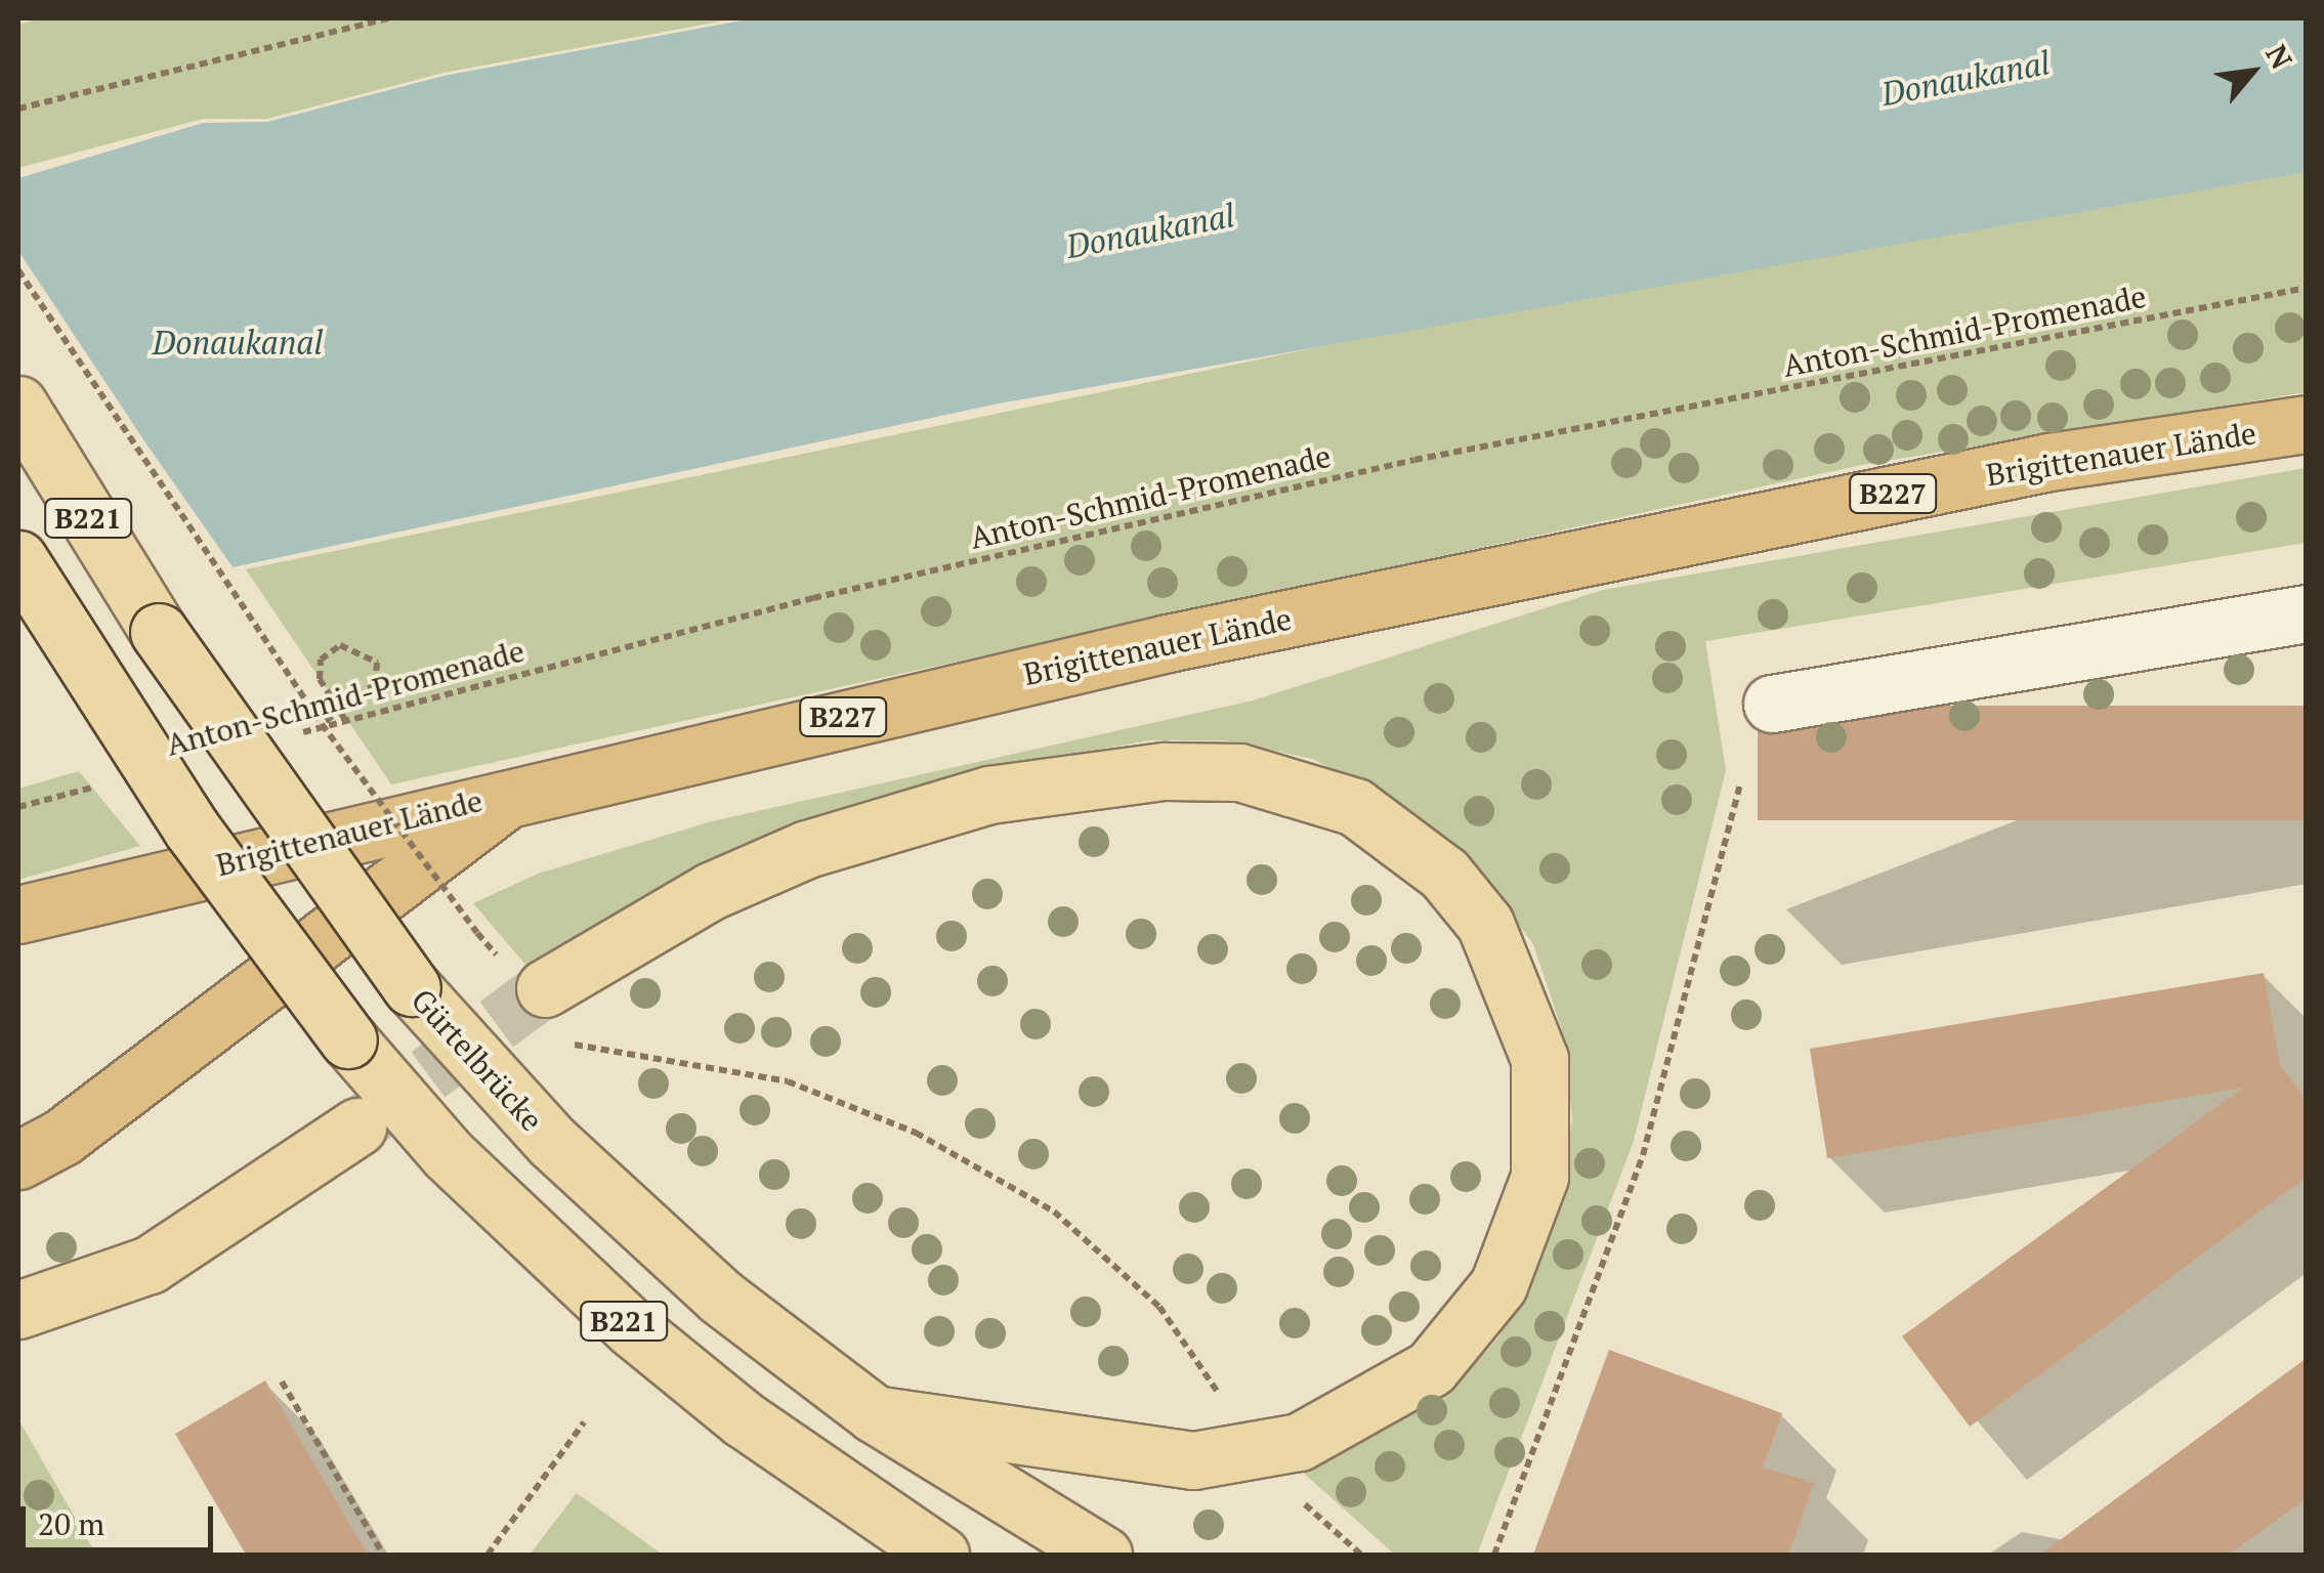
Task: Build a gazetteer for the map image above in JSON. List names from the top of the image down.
{
  "streets": {
    "highway": ["Brigittenauer Lände", "B227"],
    "main road": ["B221", "Gürtelbrücke"],
    "path": ["Anton-Schmid-Promenade"]
  },
  "water": ["Donaukanal"],
  "scale_bar": "20 m",
  "north": "top right"
}
